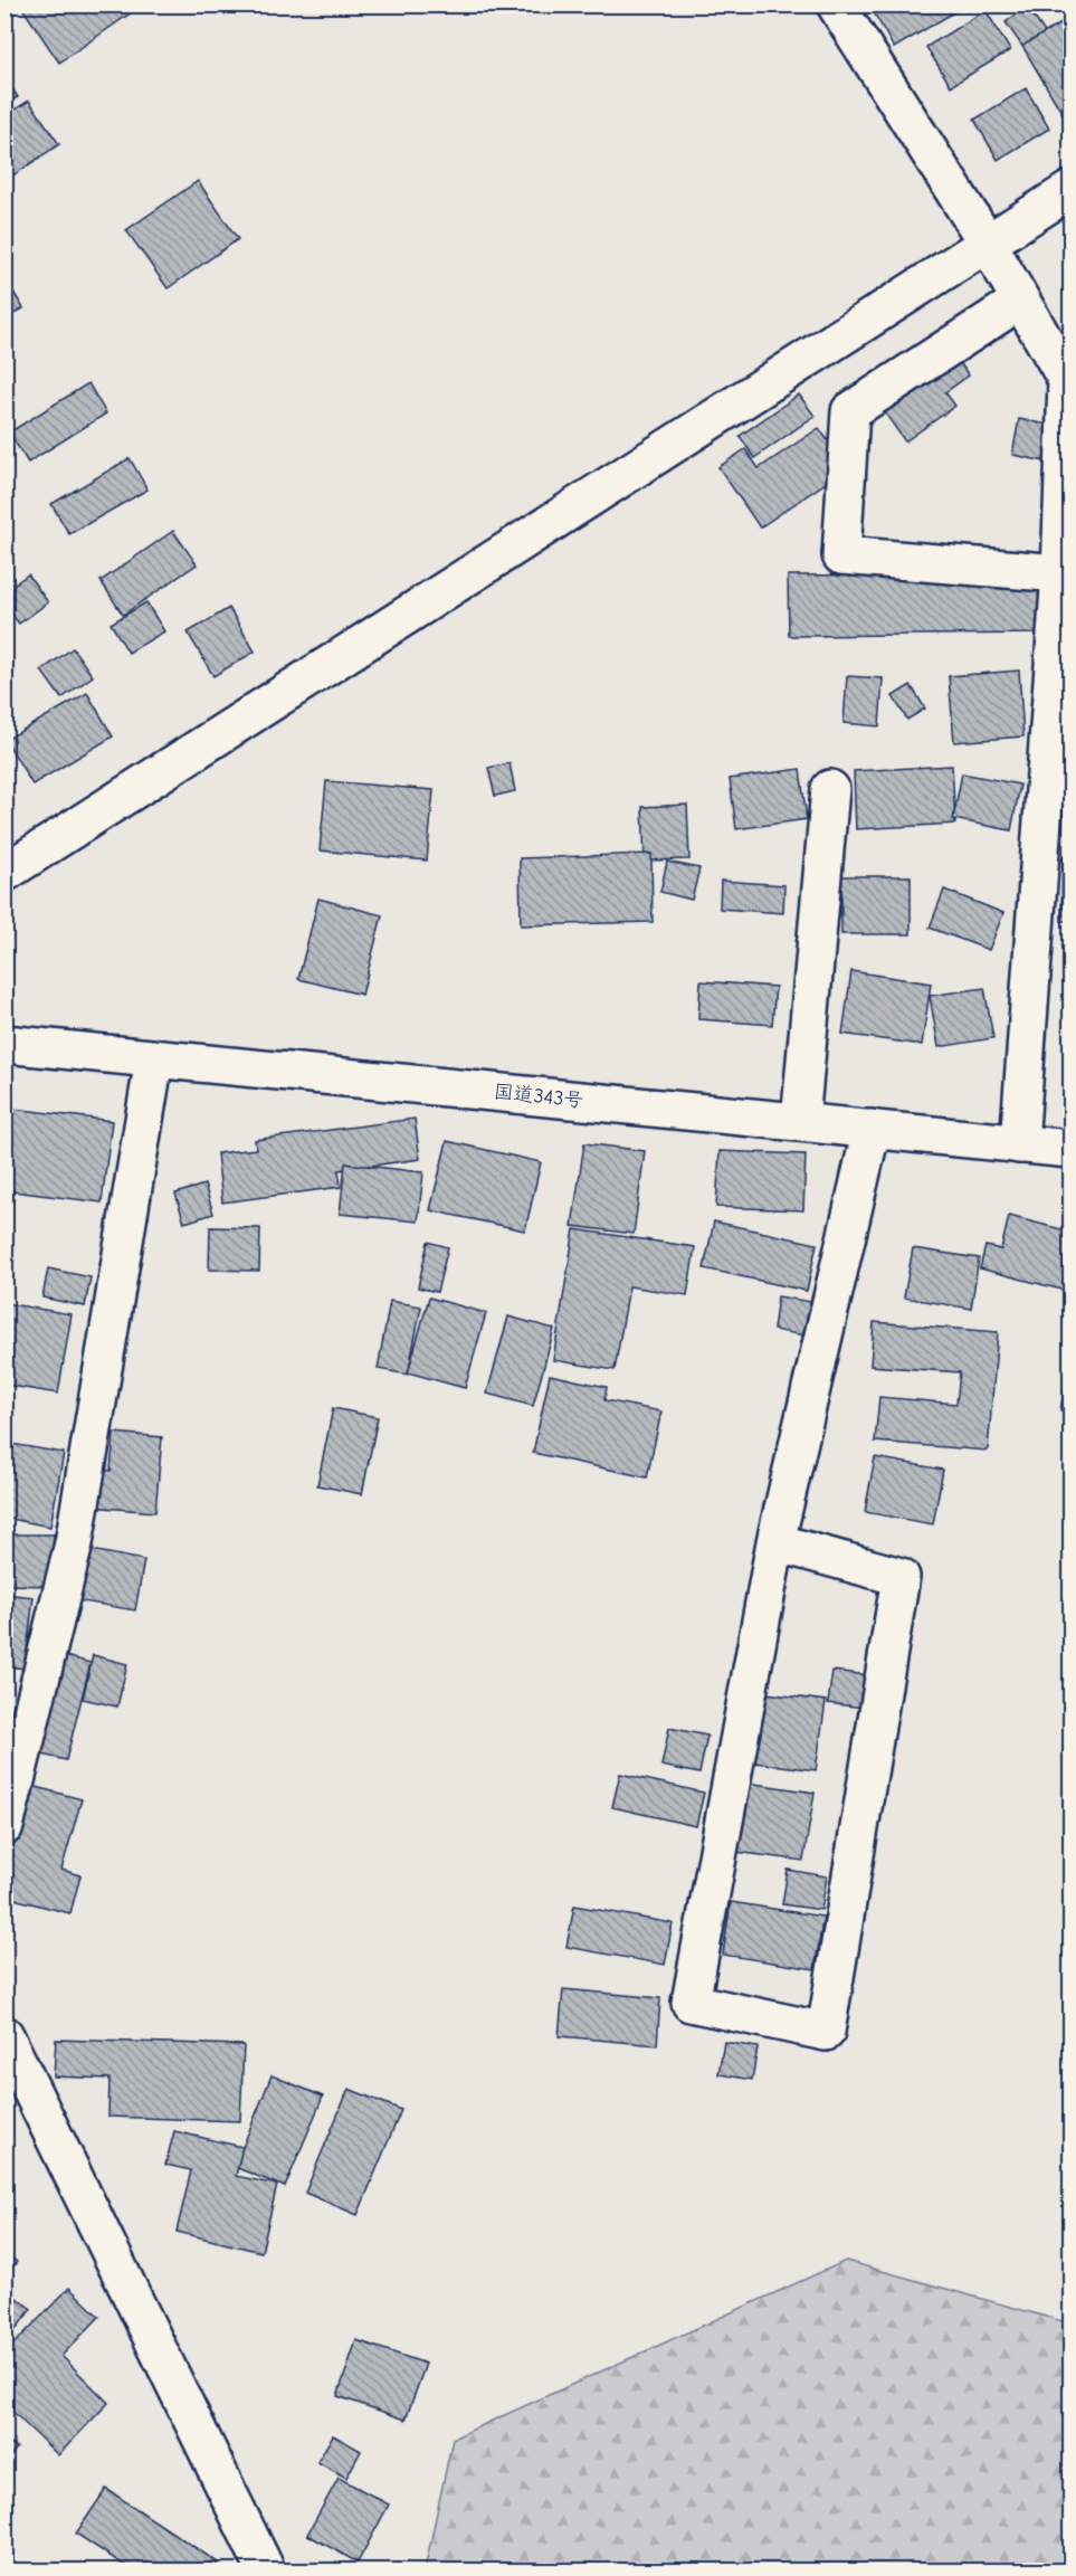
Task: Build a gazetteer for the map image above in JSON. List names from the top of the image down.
{
  "streets": {
    "main road": ["国道343号"]
  }
}
